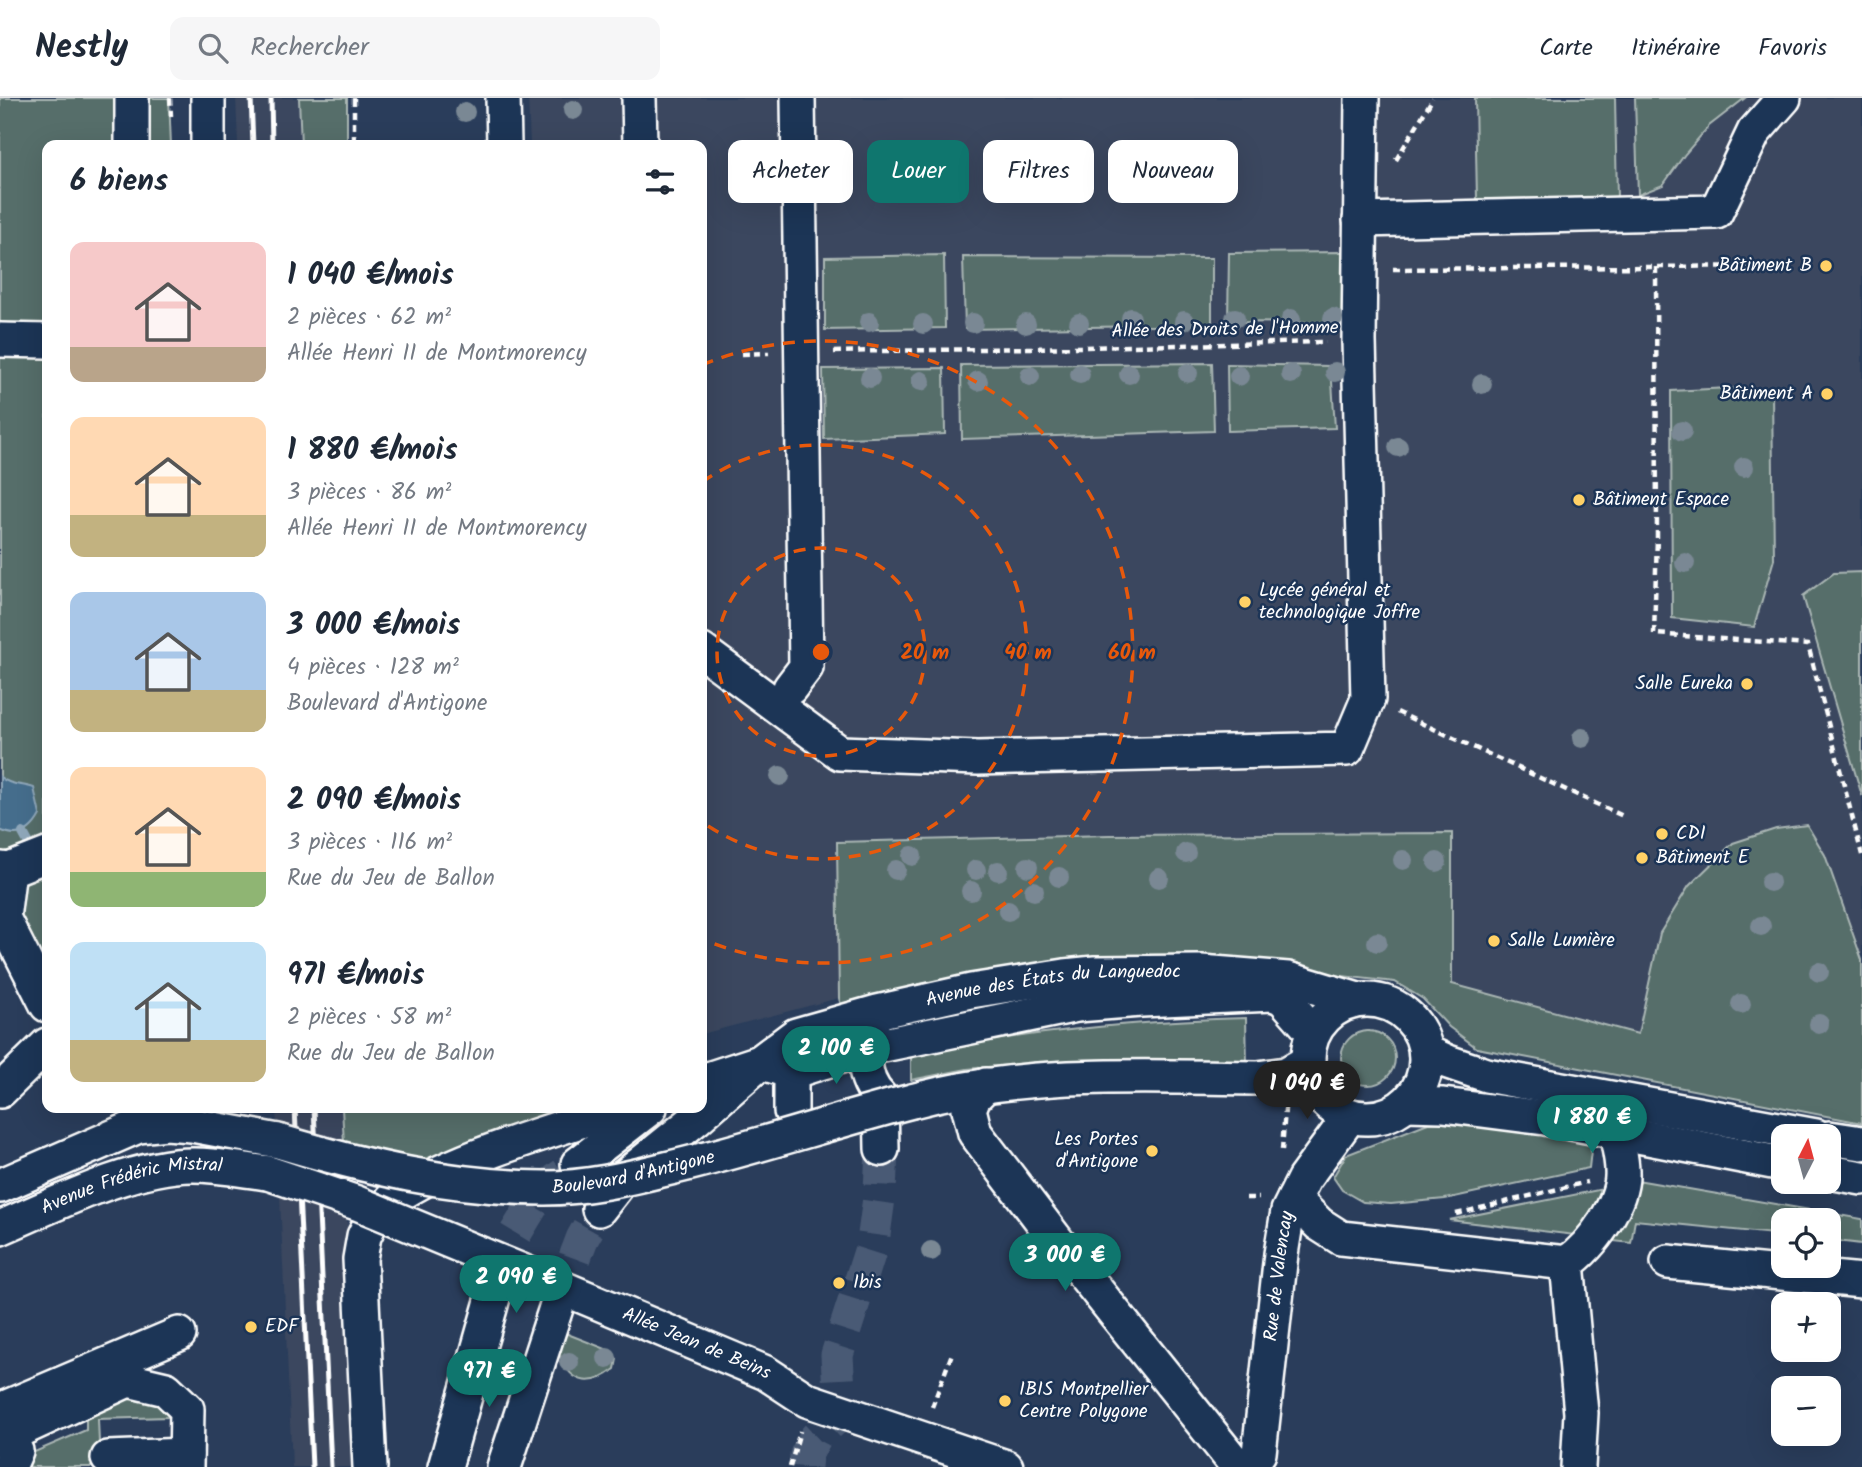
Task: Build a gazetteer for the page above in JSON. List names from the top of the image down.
{
  "streets": {
    "street": [
      "Avenue des États du Languedoc",
      "Boulevard d'Antigone",
      "Avenue Frédéric Mistral",
      "Rue de Valencay",
      "Allée Jean de Beins"
    ],
    "path": ["Allée des Droits de l'Homme"]
  },
  "crossings": [
    ["Avenue des États du Languedoc", "Boulevard d'Antigone"],
    ["Avenue des États du Languedoc", "Rue de Valencay"],
    ["Boulevard d'Antigone", "Avenue Frédéric Mistral"],
    ["Boulevard d'Antigone", "Rue de Valencay"],
    ["Avenue Frédéric Mistral", "Allée Jean de Beins"]
  ],
  "places": [
    "Bâtiment B",
    "Bâtiment A",
    "Bâtiment Espace",
    "Lycée général et technologique Joffre",
    "Salle Eureka",
    "CDI",
    "Bâtiment E",
    "Salle Lumière",
    "Les Portes d'Antigone",
    "Ibis",
    "EDF",
    "IBIS Montpellier Centre Polygone"
  ],
  "north": "top",
  "page": {
    "header": "Nestly",
    "search": "Rechercher",
    "nav": ["Carte", "Itinéraire", "Favoris"],
    "chip": [
      "Acheter",
      "Louer",
      "Filtres",
      "Nouveau"
    ],
    "heading": "6 biens",
    "list": [
      {
        "name": "1 040 €/mois",
        "note": "2 pièces · 62 m² · Allée Henri II de Montmorency"
      },
      {
        "name": "1 880 €/mois",
        "note": "3 pièces · 86 m² · Allée Henri II de Montmorency"
      },
      {
        "name": "3 000 €/mois",
        "note": "4 pièces · 128 m² · Boulevard d'Antigone"
      },
      {
        "name": "2 090 €/mois",
        "note": "3 pièces · 116 m² · Rue du Jeu de Ballon"
      },
      {
        "name": "971 €/mois",
        "note": "2 pièces · 58 m² · Rue du Jeu de Ballon"
      }
    ],
    "price": [
      "2 100 €",
      "1 040 €",
      "1 880 €",
      "3 000 €",
      "2 090 €",
      "971 €"
    ],
    "map_buttons": ["+", "−"]
  },
  "rings": ["20 m", "40 m", "60 m"]
}
